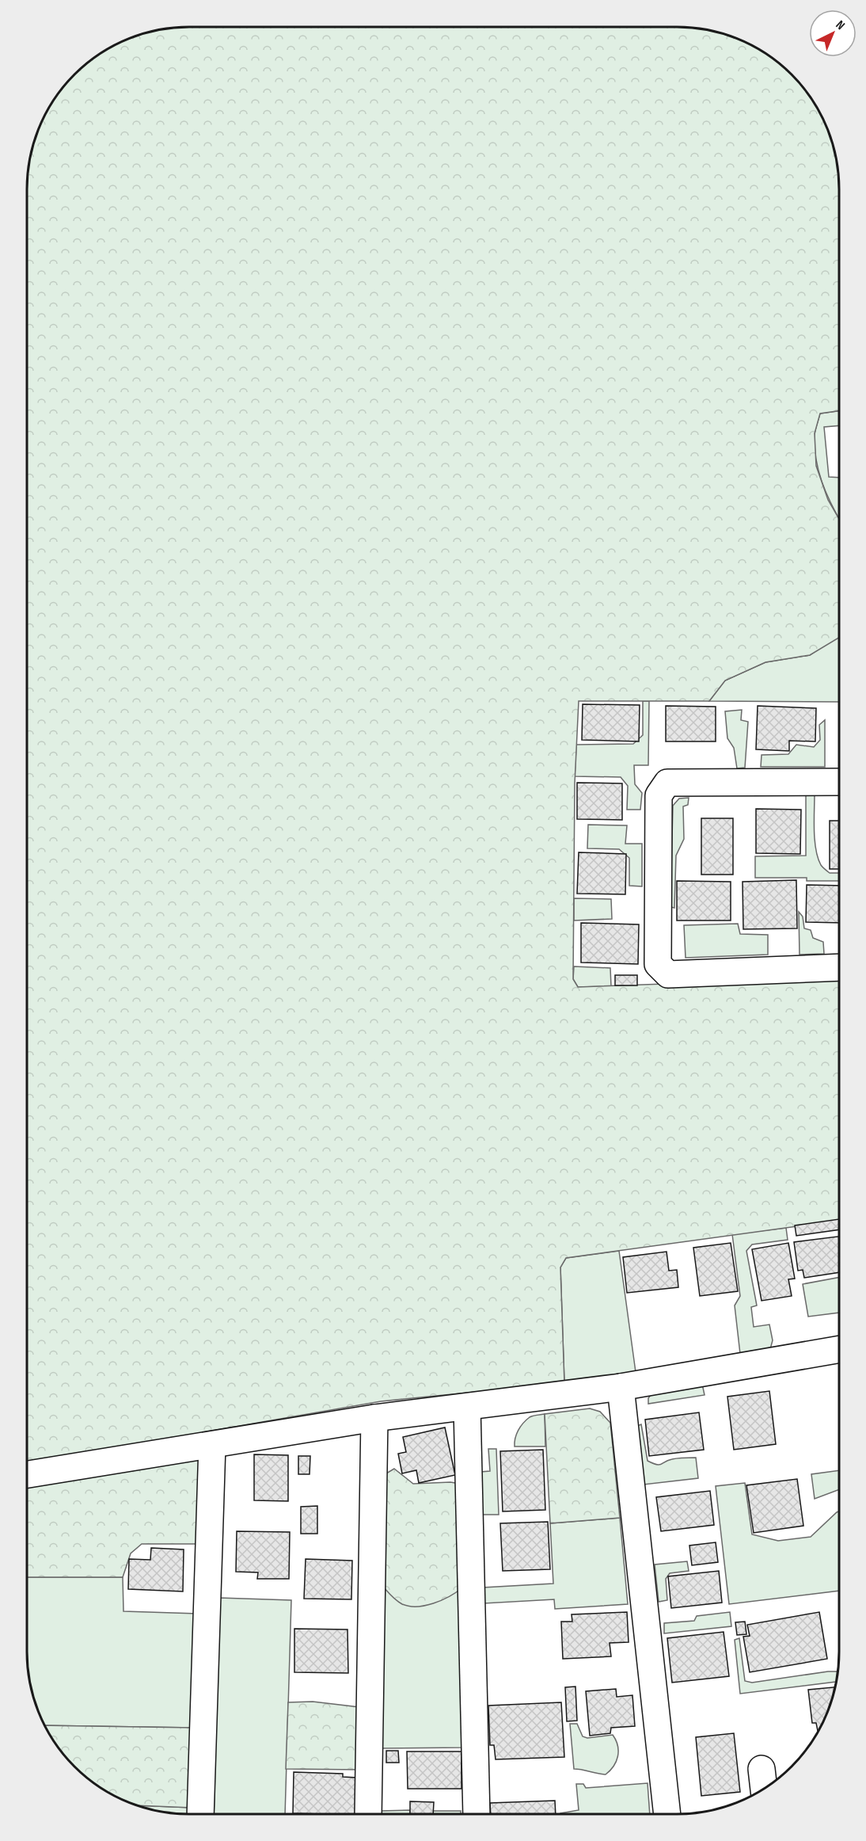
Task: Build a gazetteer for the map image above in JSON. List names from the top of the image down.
{
  "north": "top right"
}
